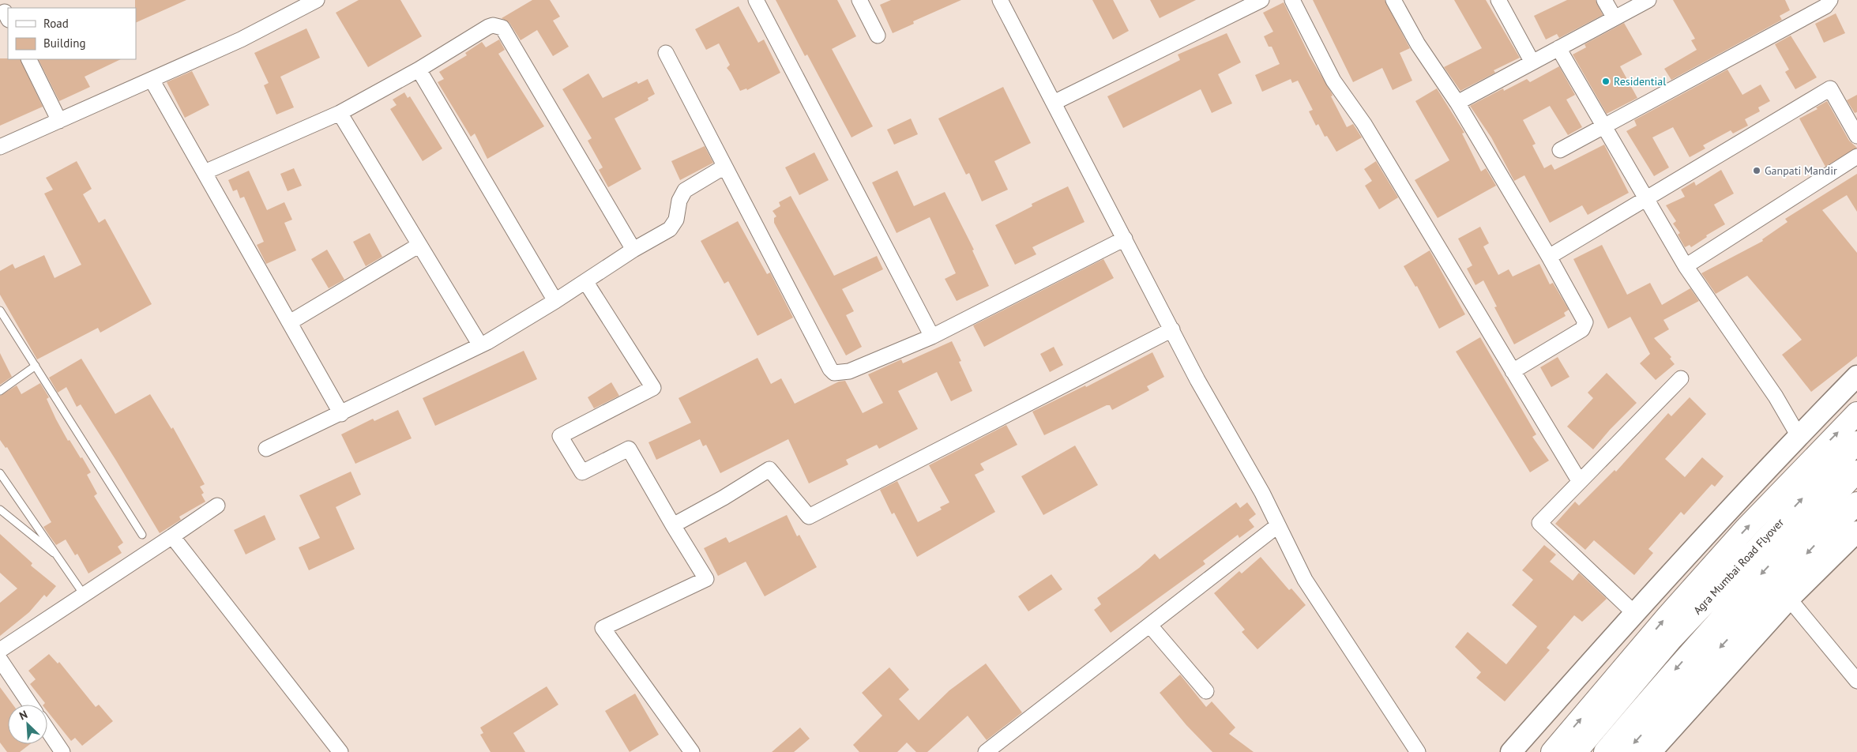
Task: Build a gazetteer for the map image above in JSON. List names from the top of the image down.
{
  "streets": {
    "main road": ["Agra Mumbai Road Flyover"]
  },
  "places": ["Residential", "Ganpati Mandir"],
  "legend": ["Road", "Building"],
  "north": "top left"
}
